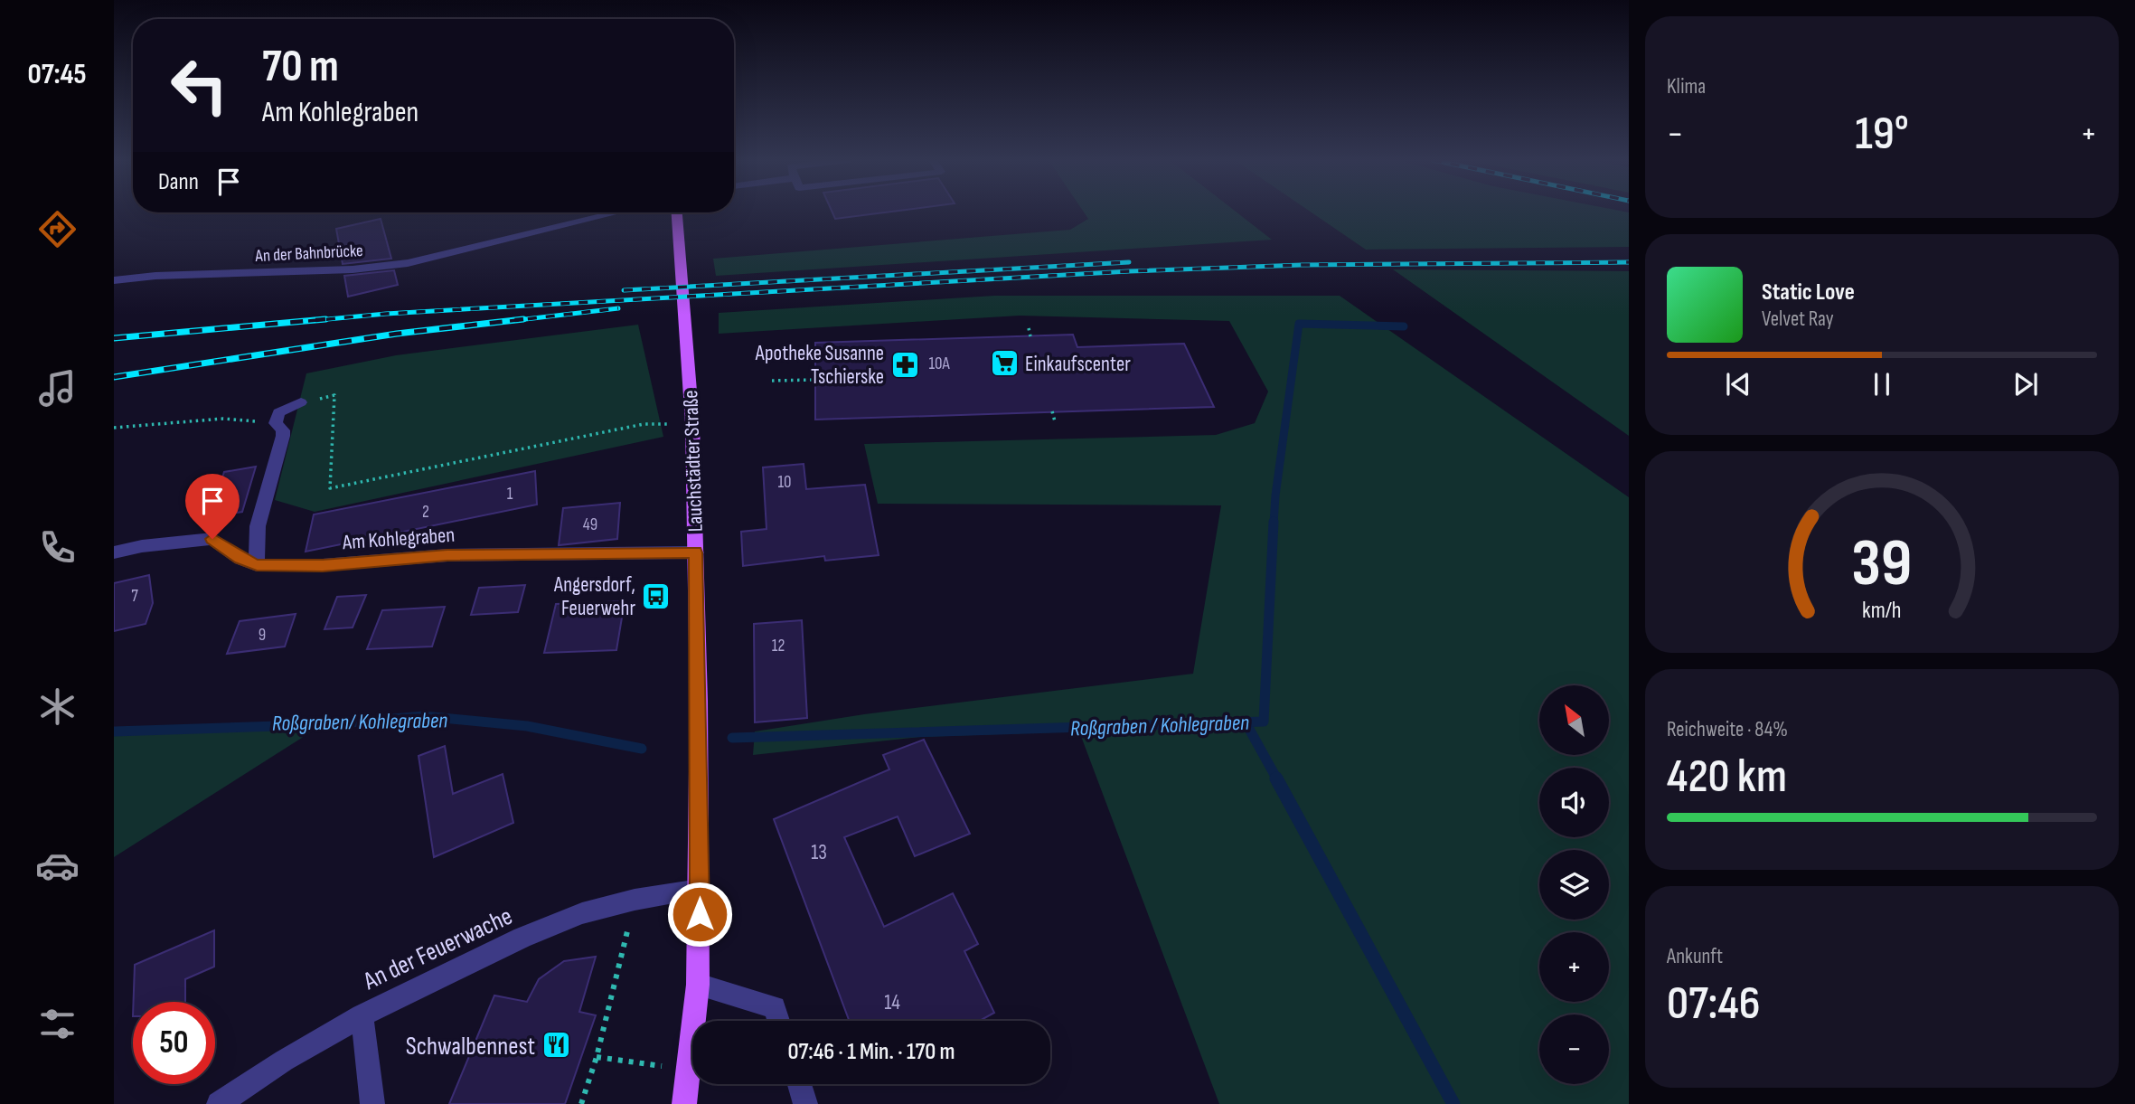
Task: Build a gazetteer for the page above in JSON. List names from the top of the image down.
{
  "streets": {
    "main road": ["Lauchstädter Straße"],
    "street": ["An der Bahnbrücke", "Am Kohlegraben", "An der Feuerwache"]
  },
  "crossings": [
    ["Lauchstädter Straße", "Am Kohlegraben"],
    ["Lauchstädter Straße", "An der Feuerwache"]
  ],
  "water": ["Roßgraben/ Kohlegraben", "Roßgraben / Kohlegraben"],
  "places": {
    "supermarket": ["Einkaufscenter"],
    "pharmacy": ["Apotheke Susanne Tschierske"],
    "bus stop": ["Angersdorf, Feuerwehr"],
    "restaurant": ["Schwalbennest"]
  },
  "house_numbers": [
    "10A",
    "10",
    "1",
    "2",
    "49",
    "7",
    "9",
    "12",
    "13",
    "14"
  ],
  "north": "top left",
  "page": {
    "tabs": "07:45",
    "tile": [
      "Klima",
      ["Reichweite · 84%", "420 km"],
      ["Ankunft", "07:46"]
    ],
    "turn": ["70 m", "Am Kohlegraben"],
    "heat": ["−", "19°", "+"],
    "then": "Dann",
    "song": ["Static Love", "Velvet Ray"],
    "map_buttons": ["+", "−"],
    "limit": "50",
    "trip": "07:46 · 1 Min. · 170 m",
    "gauge": ["39", "km/h"]
  }
}
